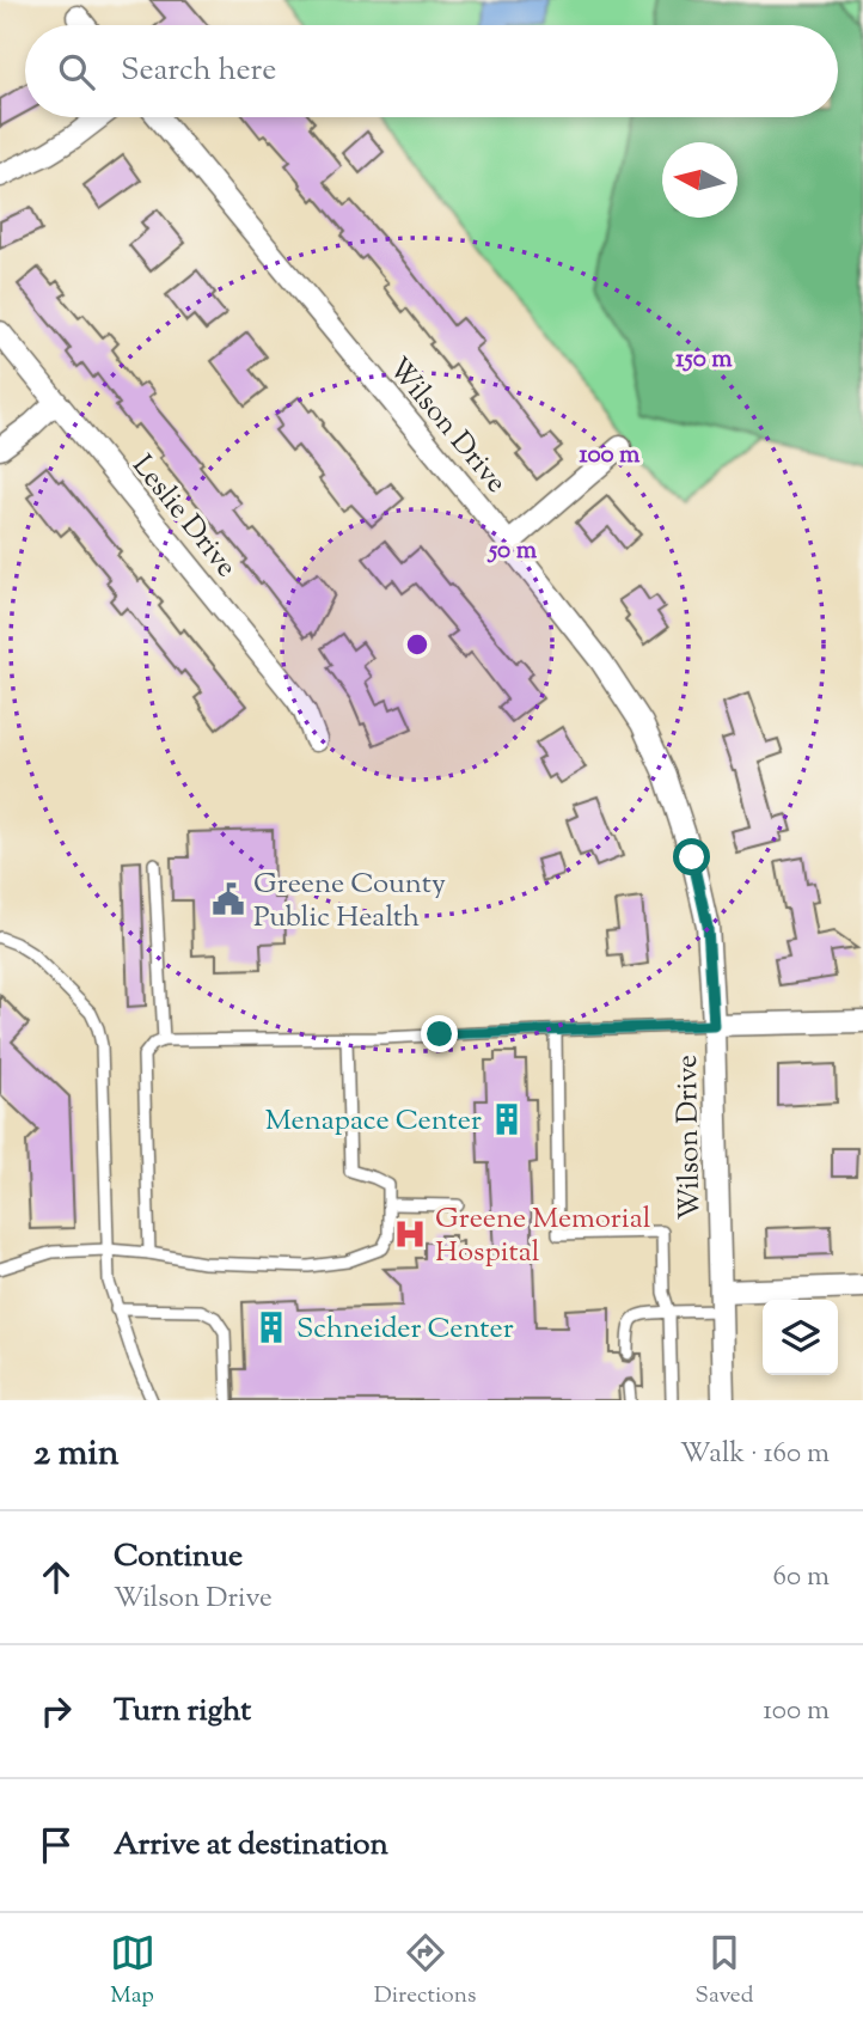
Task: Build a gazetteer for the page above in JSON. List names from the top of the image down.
{
  "streets": {
    "street": ["Wilson Drive", "Leslie Drive"]
  },
  "places": {
    "public building": ["Greene County Public Health"],
    "building": ["Menapace Center", "Schneider Center"],
    "hospital": ["Greene Memorial Hospital"]
  },
  "north": "left",
  "page": {
    "search": "Search here",
    "heading": ["2 min", "Walk · 160 m"],
    "list": [
      ["Continue", "Wilson Drive", "60 m"],
      ["Turn right", "100 m"],
      "Arrive at destination"
    ],
    "nav": ["Map", "Directions", "Saved"]
  },
  "rings": ["150 m", "100 m", "50 m"]
}
